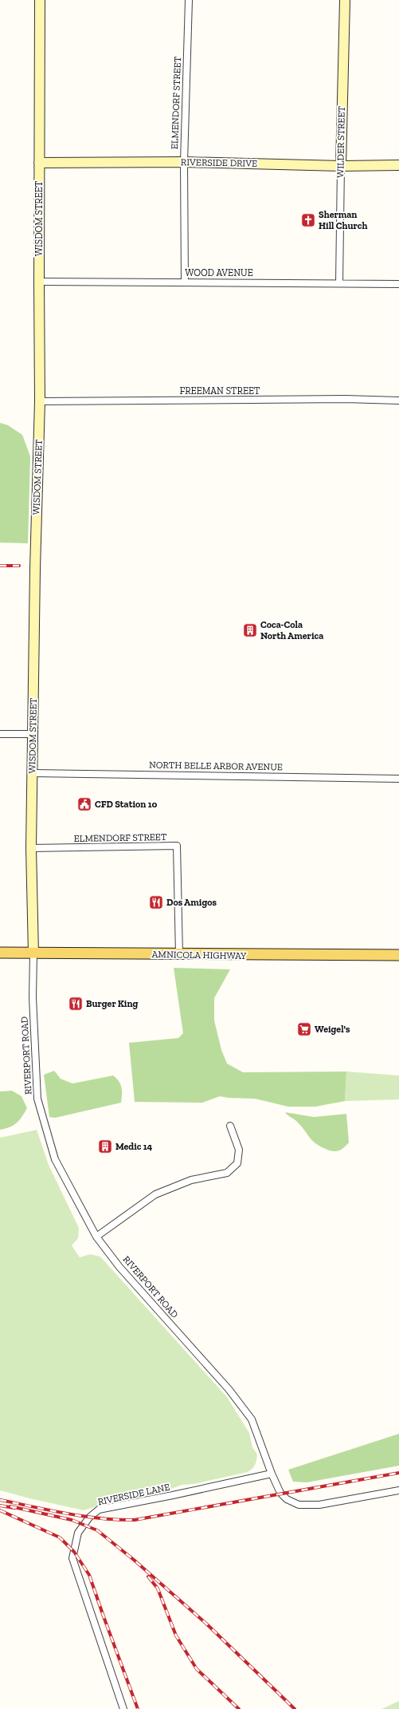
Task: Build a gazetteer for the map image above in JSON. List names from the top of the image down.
{
  "streets": {
    "main road": ["AMNICOLA HIGHWAY"],
    "street": [
      "ELMENDORF STREET",
      "WILDER STREET",
      "RIVERSIDE DRIVE",
      "WISDOM STREET",
      "WOOD AVENUE",
      "FREEMAN STREET",
      "NORTH BELLE ARBOR AVENUE",
      "RIVERPORT ROAD",
      "RIVERSIDE LANE"
    ]
  },
  "crossings": [
    ["ELMENDORF STREET", "RIVERSIDE DRIVE"],
    ["ELMENDORF STREET", "WISDOM STREET"],
    ["ELMENDORF STREET", "WOOD AVENUE"],
    ["ELMENDORF STREET", "AMNICOLA HIGHWAY"],
    ["WILDER STREET", "RIVERSIDE DRIVE"],
    ["WILDER STREET", "WOOD AVENUE"],
    ["RIVERSIDE DRIVE", "WISDOM STREET"],
    ["WISDOM STREET", "WOOD AVENUE"],
    ["WISDOM STREET", "FREEMAN STREET"],
    ["WISDOM STREET", "NORTH BELLE ARBOR AVENUE"],
    ["WISDOM STREET", "AMNICOLA HIGHWAY"],
    ["WISDOM STREET", "RIVERPORT ROAD"],
    ["AMNICOLA HIGHWAY", "RIVERPORT ROAD"],
    ["RIVERPORT ROAD", "RIVERSIDE LANE"]
  ],
  "places": {
    "church": ["Sherman Hill Church"],
    "building": ["Coca-Cola North America", "Medic 14"],
    "public building": ["CFD Station 10"],
    "restaurant": ["Dos Amigos", "Burger King"],
    "supermarket": ["Weigel's"]
  }
}
